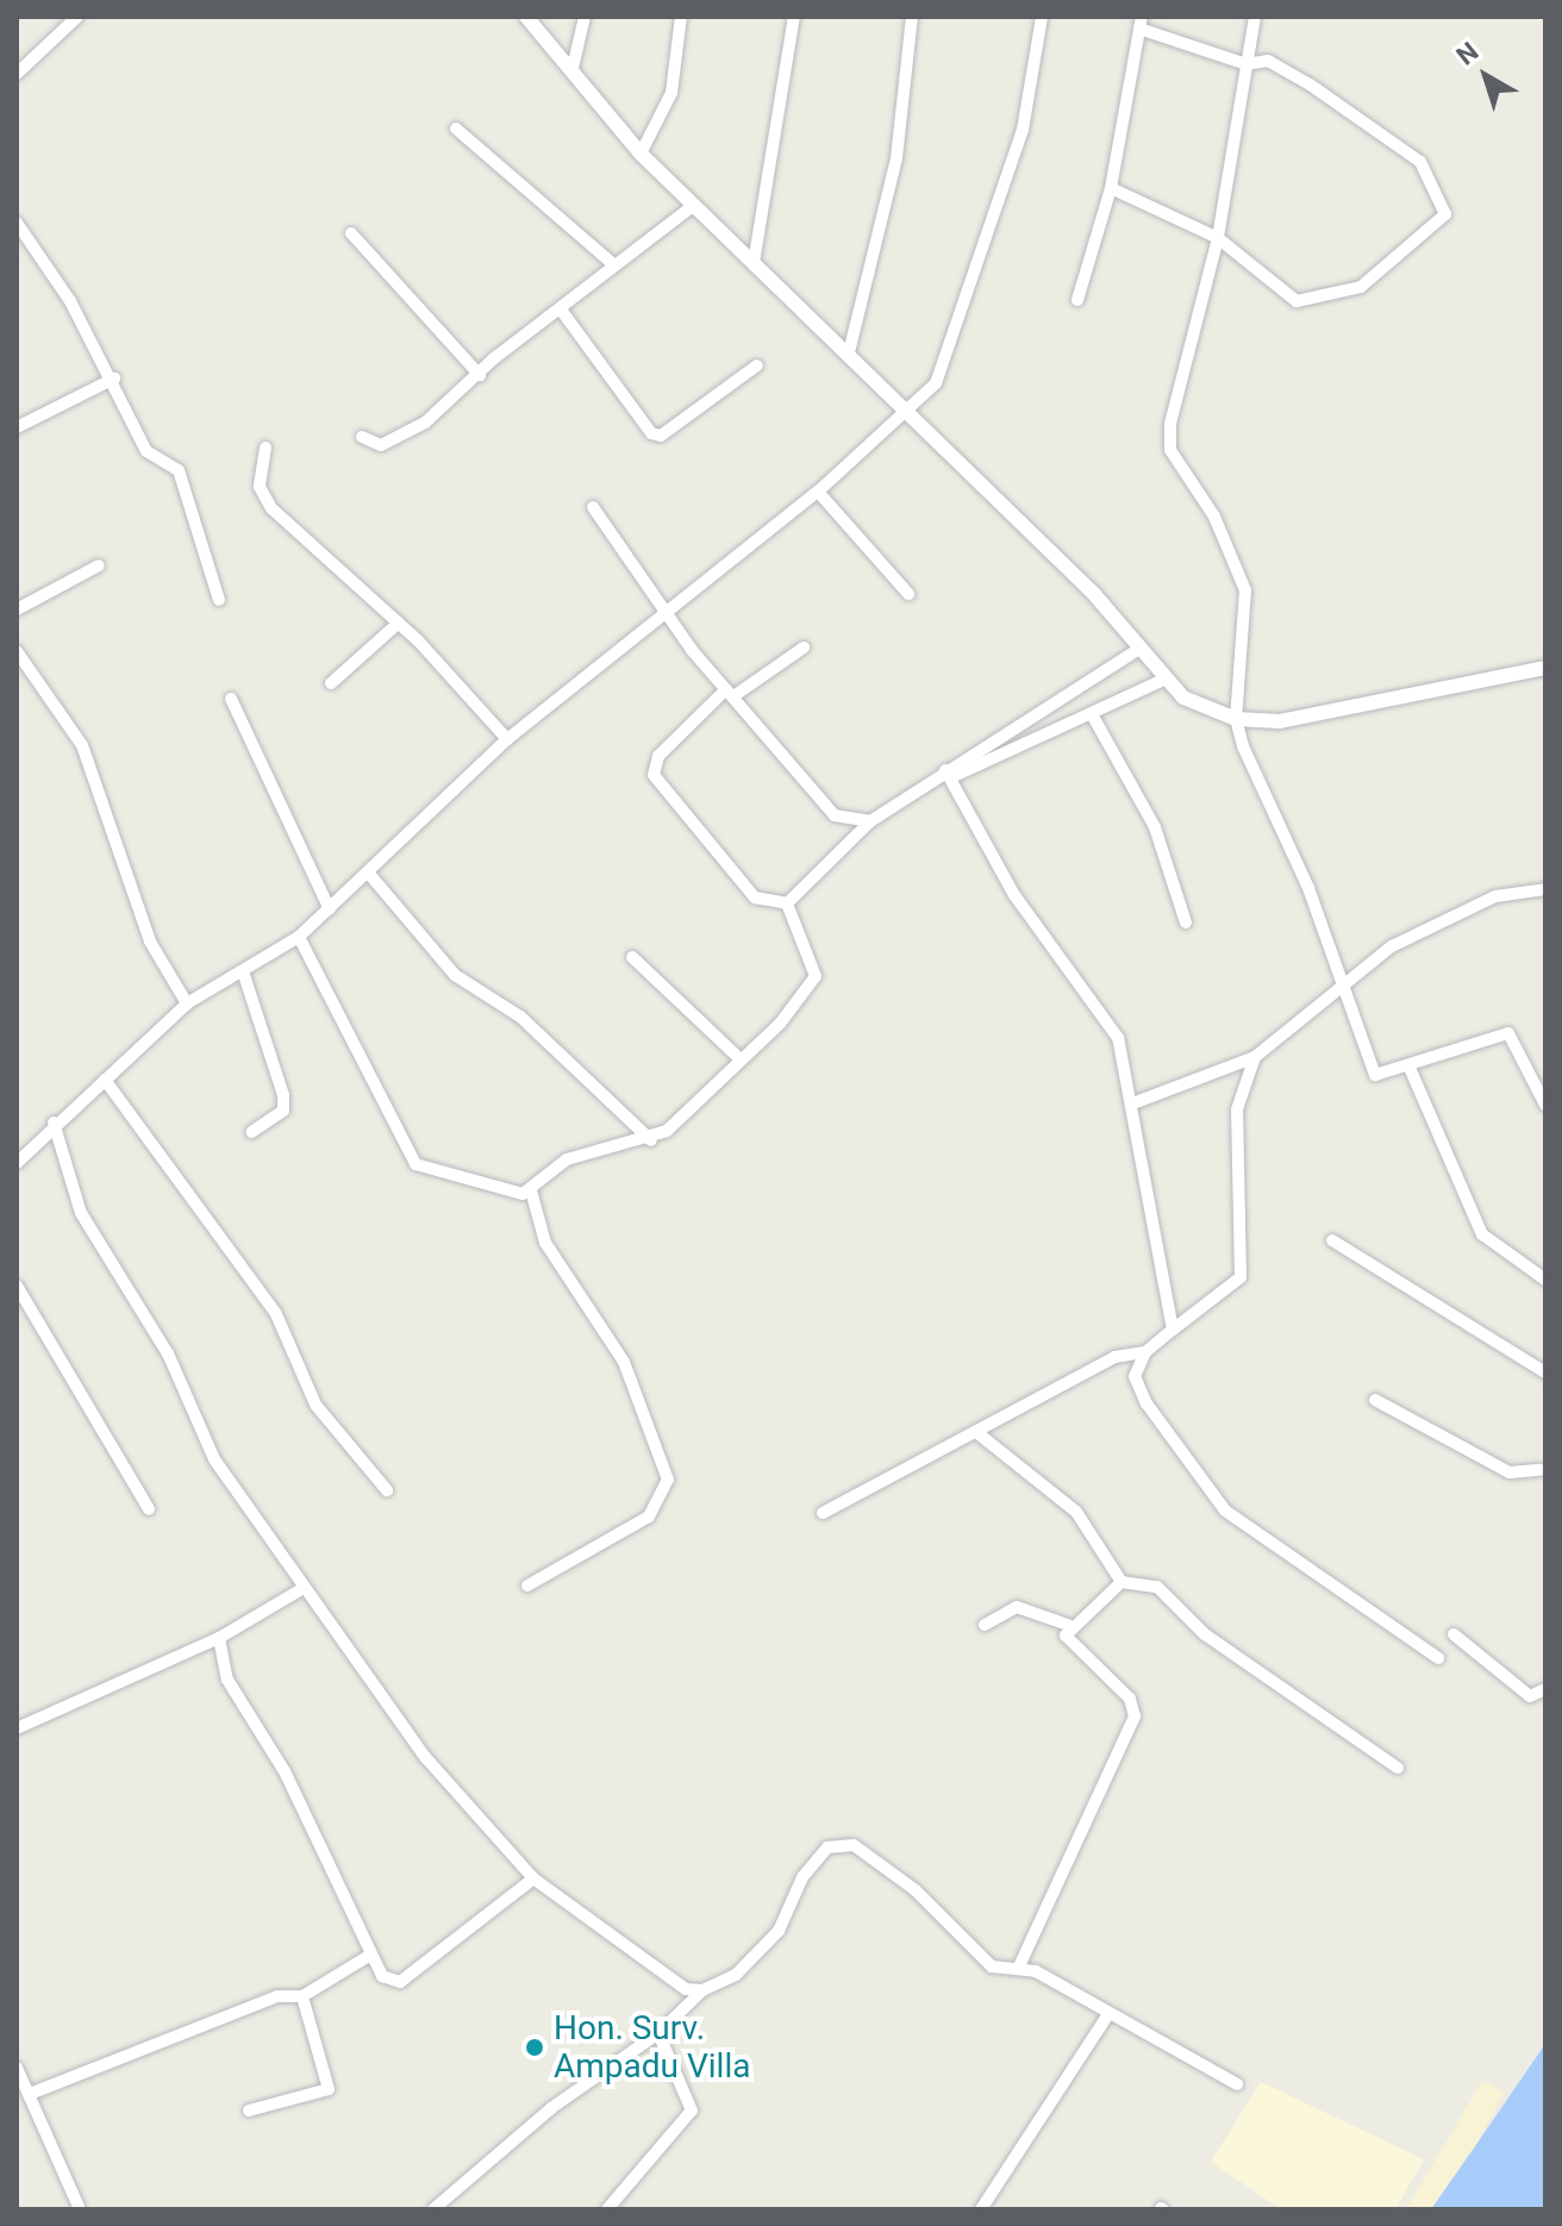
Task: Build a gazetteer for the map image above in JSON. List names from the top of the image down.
{
  "places": ["Hon. Surv. Ampadu Villa"],
  "north": "top left"
}
